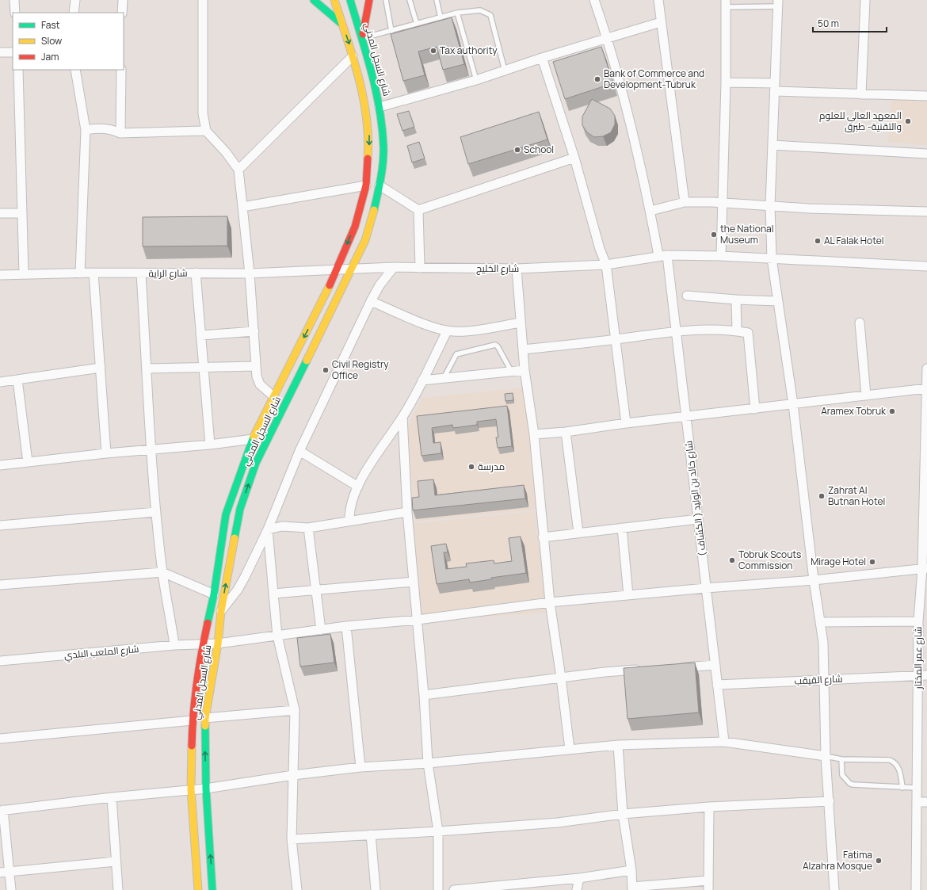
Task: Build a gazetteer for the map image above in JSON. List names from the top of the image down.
{
  "streets": {
    "street": [
      "شارع السجل المدني",
      "شارع الخليج",
      "شارع الراية",
      "شارع خالد بن الوليد ( الكشاف )",
      "شارع الملعب البلدي",
      "شارع عمر المختار",
      "شارع القيقب"
    ]
  },
  "crossings": [
    ["شارع السجل المدني", "شارع الخليج"],
    ["شارع السجل المدني", "شارع الراية"],
    ["شارع السجل المدني", "شارع الملعب البلدي"],
    ["شارع الخليج", "شارع الراية"],
    ["شارع الخليج", "شارع خالد بن الوليد ( الكشاف )"],
    ["شارع خالد بن الوليد ( الكشاف )", "شارع الملعب البلدي"],
    ["شارع خالد بن الوليد ( الكشاف )", "شارع القيقب"],
    ["شارع الملعب البلدي", "شارع عمر المختار"],
    ["شارع عمر المختار", "شارع القيقب"]
  ],
  "places": [
    "Tax authority",
    "Bank of Commerce and Development-Tubruk",
    "المعهد العالي للعلوم والتقنية- طبرق",
    "School",
    "the National Museum",
    "AL Falak Hotel",
    "Civil Registry Office",
    "Aramex Tobruk",
    "مدرسة",
    "Zahrat Al Butnan Hotel",
    "Tobruk Scouts Commission",
    "Mirage Hotel",
    "Fatima Alzahra Mosque"
  ],
  "legend": ["Fast", "Slow", "Jam"],
  "scale_bar": "50 m"
}
